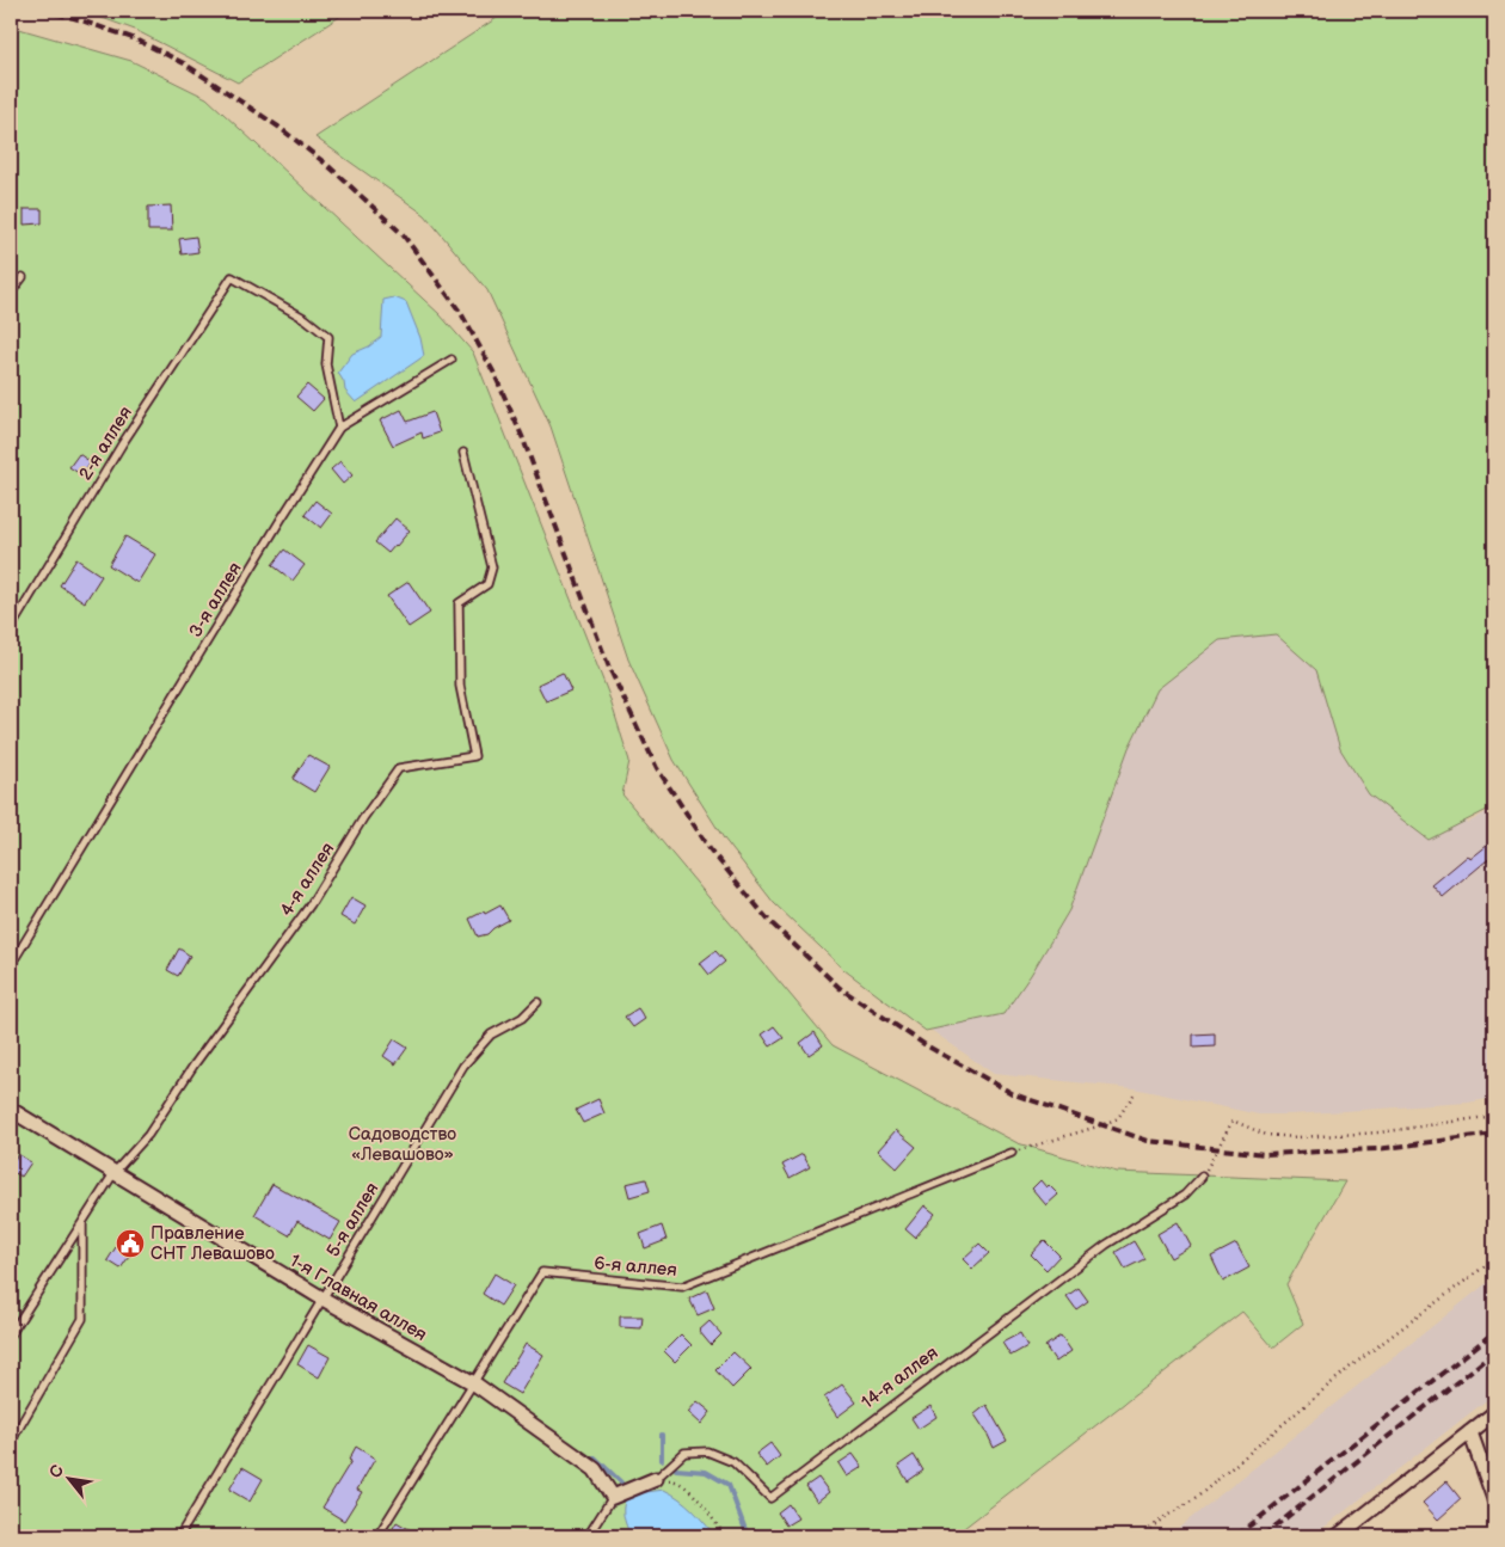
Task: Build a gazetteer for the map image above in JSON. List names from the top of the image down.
{
  "streets": {
    "street": ["1-я Главная аллея", "14-я аллея"],
    "lane": [
      "2-я аллея",
      "3-я аллея",
      "4-я аллея",
      "5-я аллея",
      "6-я аллея"
    ]
  },
  "crossings": [
    ["2-я аллея", "3-я аллея"],
    ["4-я аллея", "1-я Главная аллея"],
    ["5-я аллея", "1-я Главная аллея"],
    ["6-я аллея", "1-я Главная аллея"],
    ["1-я Главная аллея", "14-я аллея"]
  ],
  "parks": ["Садоводство «Левашово»"],
  "places": {
    "public building": ["Правление СНТ Левашово"]
  },
  "north": "top left"
}
